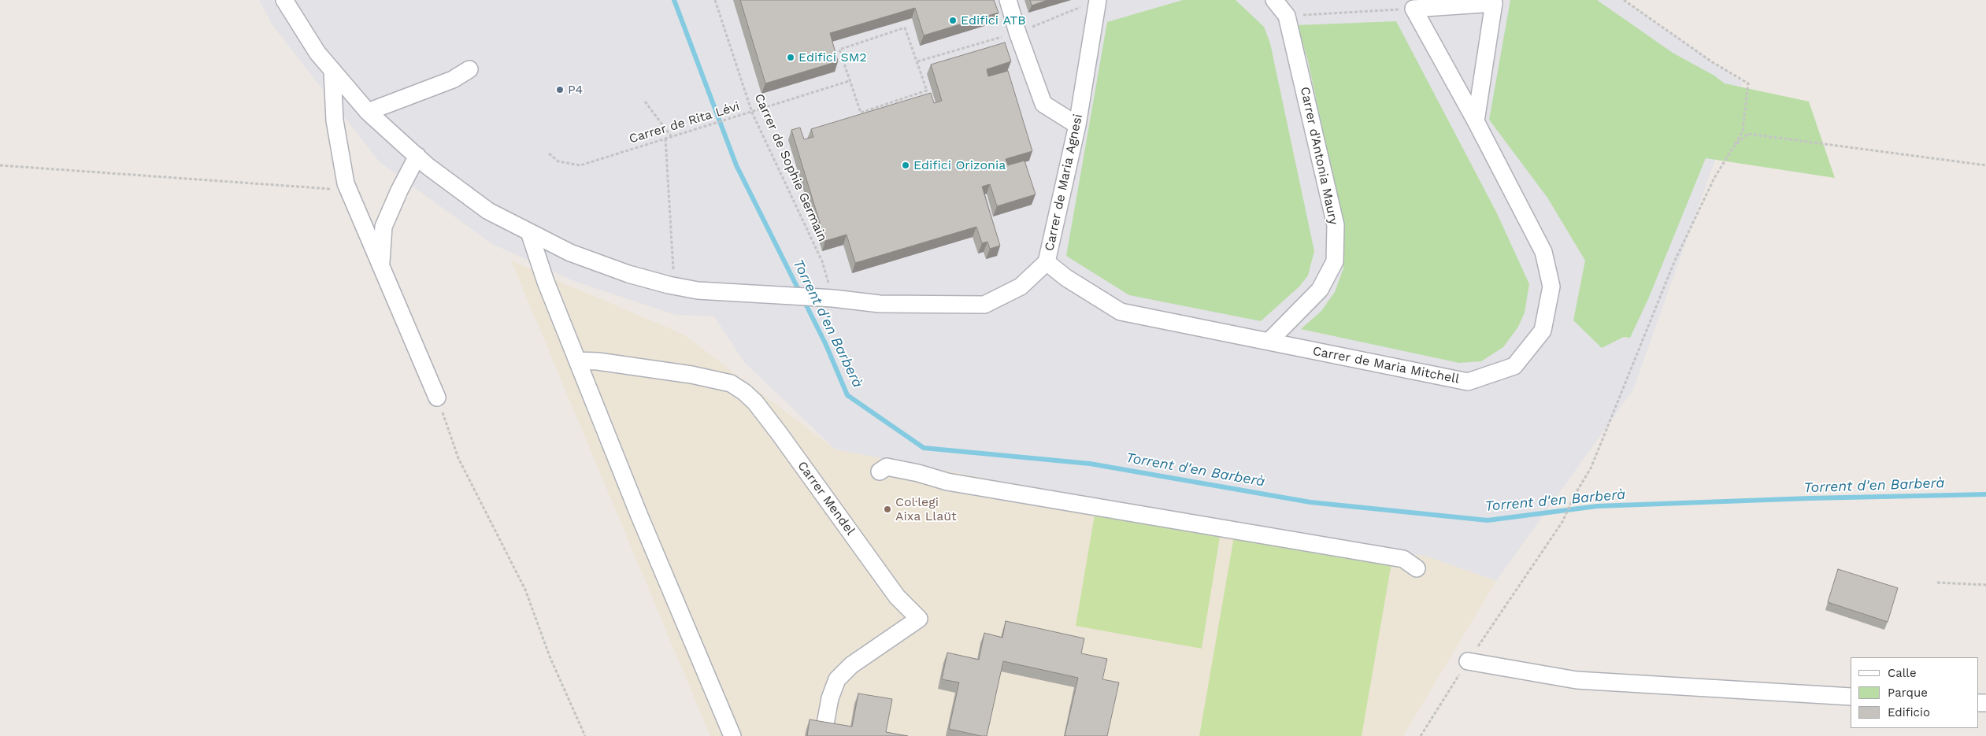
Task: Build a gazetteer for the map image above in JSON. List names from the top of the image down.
{
  "streets": {
    "street": [
      "Carrer d'Antonia Maury",
      "Carrer de Maria Agnesi",
      "Carrer de Maria Mitchell",
      "Carrer Mendel"
    ],
    "path": ["Carrer de Rita Lévi", "Carrer de Sophie Germain"]
  },
  "crossings": [
    ["Carrer de Rita Lévi", "Carrer de Sophie Germain"],
    ["Carrer d'Antonia Maury", "Carrer de Maria Mitchell"],
    ["Carrer de Sophie Germain", "Carrer de Maria Agnesi"],
    ["Carrer de Maria Agnesi", "Carrer de Maria Mitchell"]
  ],
  "water": ["Torrent d'en Barberà"],
  "places": [
    "Edifici ATB",
    "Edifici SM2",
    "P4",
    "Edifici Orizonia",
    "Col·legi Aixa Llaüt"
  ],
  "legend": ["Calle", "Parque", "Edificio"]
}
